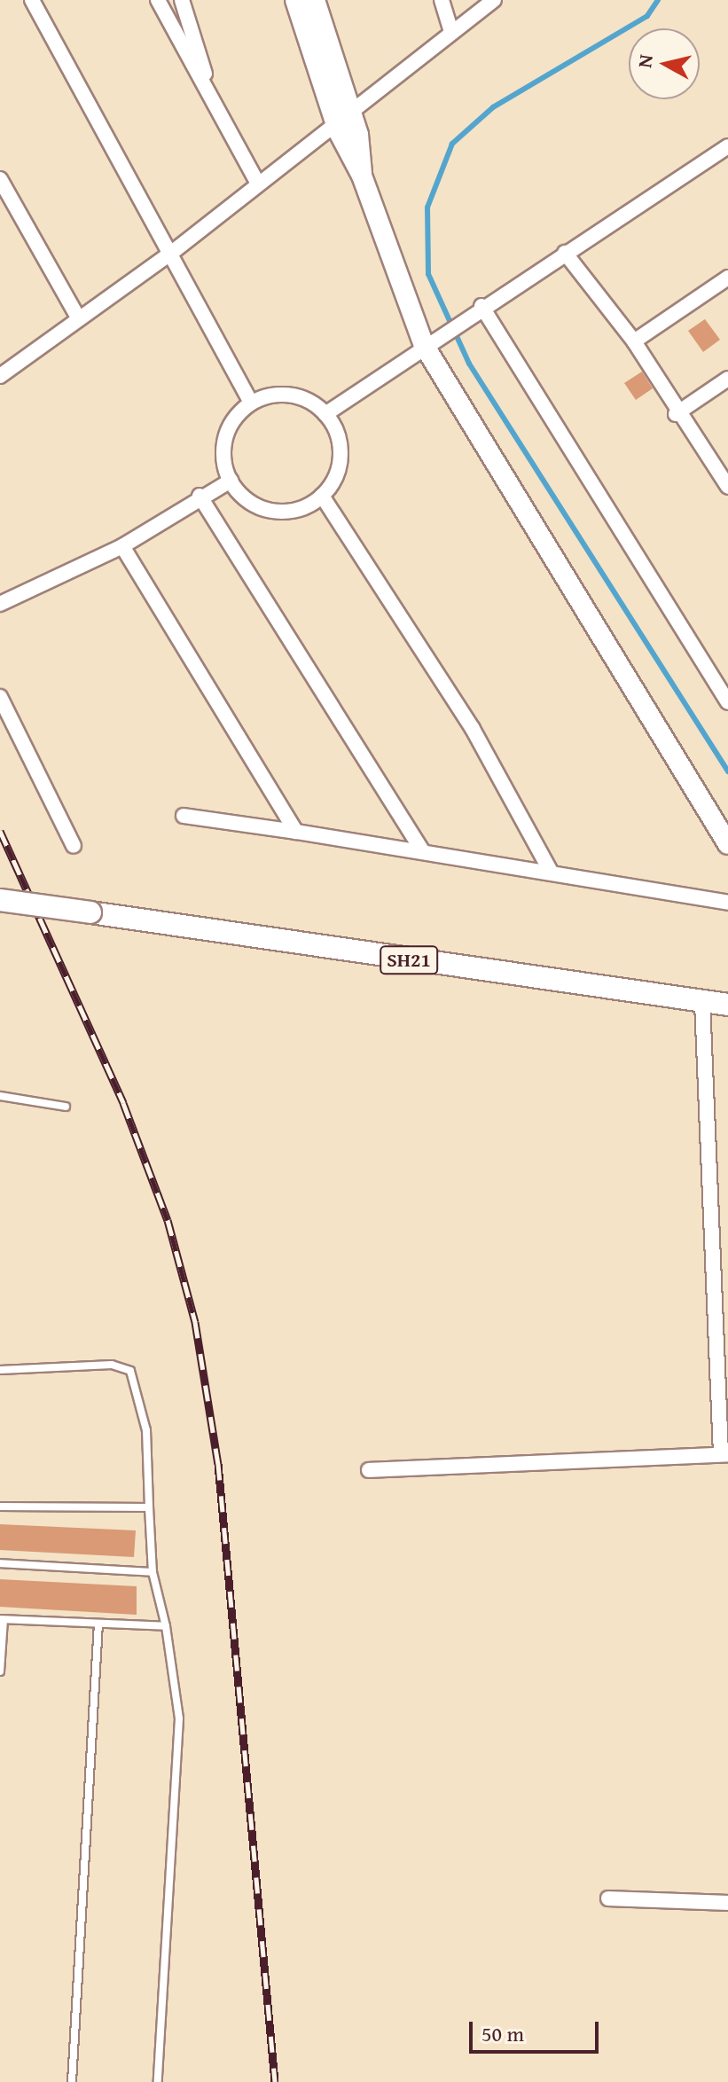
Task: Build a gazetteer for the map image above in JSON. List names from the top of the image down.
{
  "streets": {
    "main road": ["SH21"]
  },
  "scale_bar": "50 m",
  "north": "left"
}
